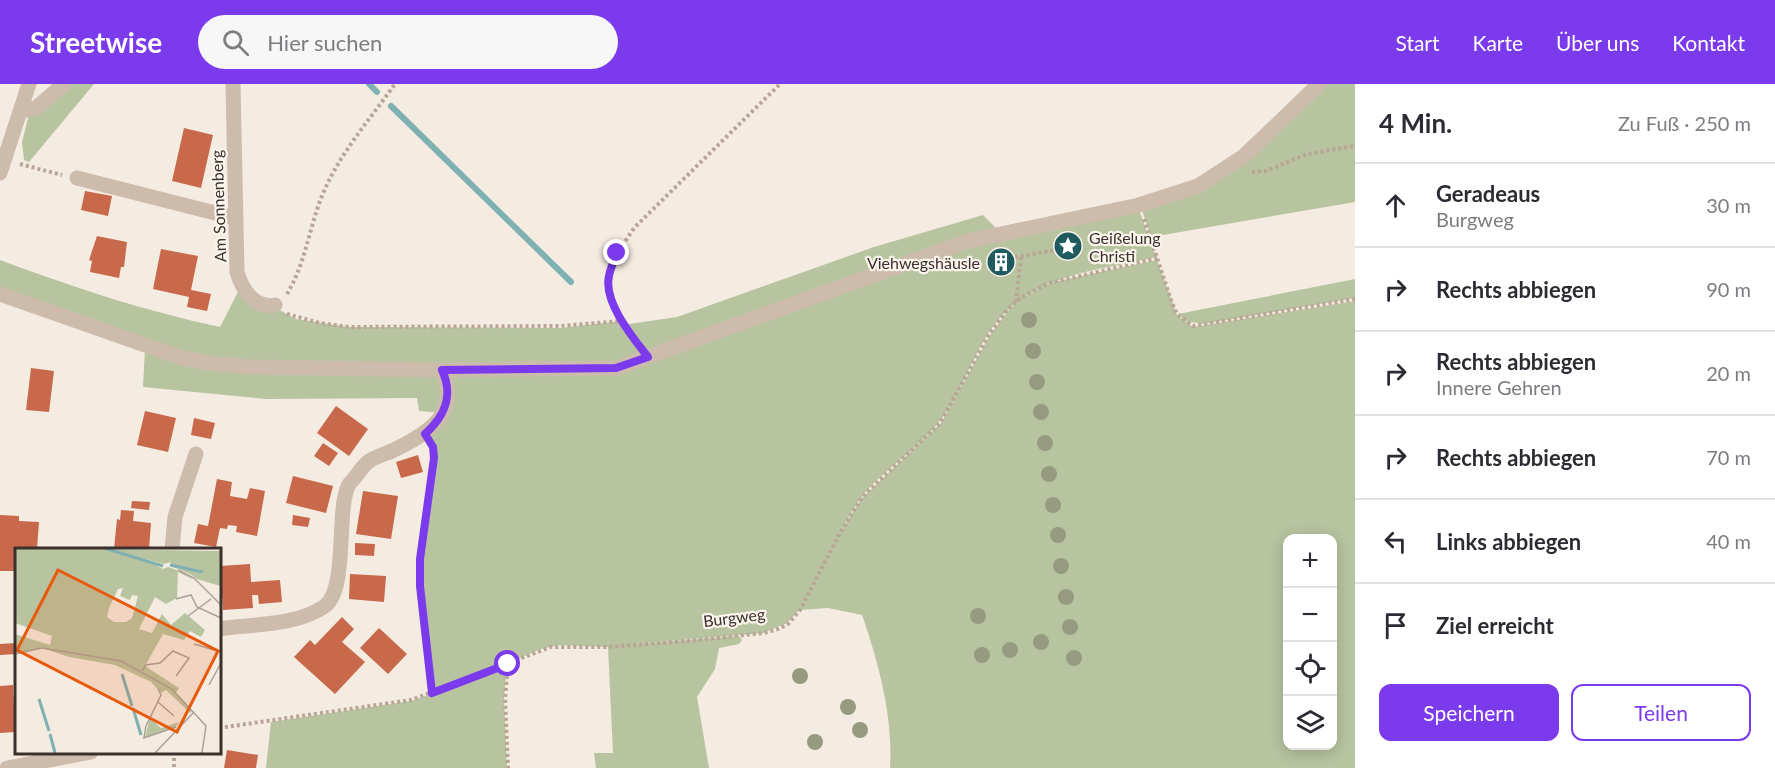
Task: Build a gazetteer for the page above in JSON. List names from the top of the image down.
{
  "streets": {
    "street": ["Am Sonnenberg"],
    "path": ["Burgweg"]
  },
  "places": {
    "place": ["Geißelung Christi"],
    "building": ["Viehwegshäusle"]
  },
  "page": {
    "header": "Streetwise",
    "search": "Hier suchen",
    "nav": [
      "Start",
      "Karte",
      "Über uns",
      "Kontakt"
    ],
    "heading": ["4 Min.", "Zu Fuß · 250 m"],
    "list": [
      ["Geradeaus", "Burgweg", "30 m"],
      ["Rechts abbiegen", "90 m"],
      ["Rechts abbiegen", "Innere Gehren", "20 m"],
      ["Rechts abbiegen", "70 m"],
      ["Links abbiegen", "40 m"],
      "Ziel erreicht"
    ],
    "map_buttons": ["+", "−"],
    "buttons": ["Speichern", "Teilen"]
  }
}
